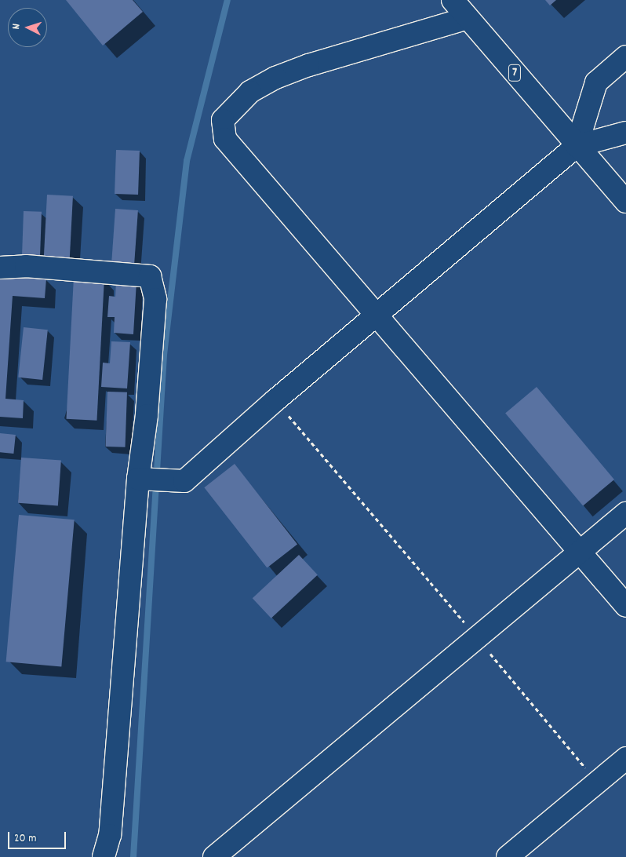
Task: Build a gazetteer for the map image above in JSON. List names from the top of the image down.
{
  "streets": {
    "main road": ["7"]
  },
  "scale_bar": "20 m",
  "north": "left"
}
